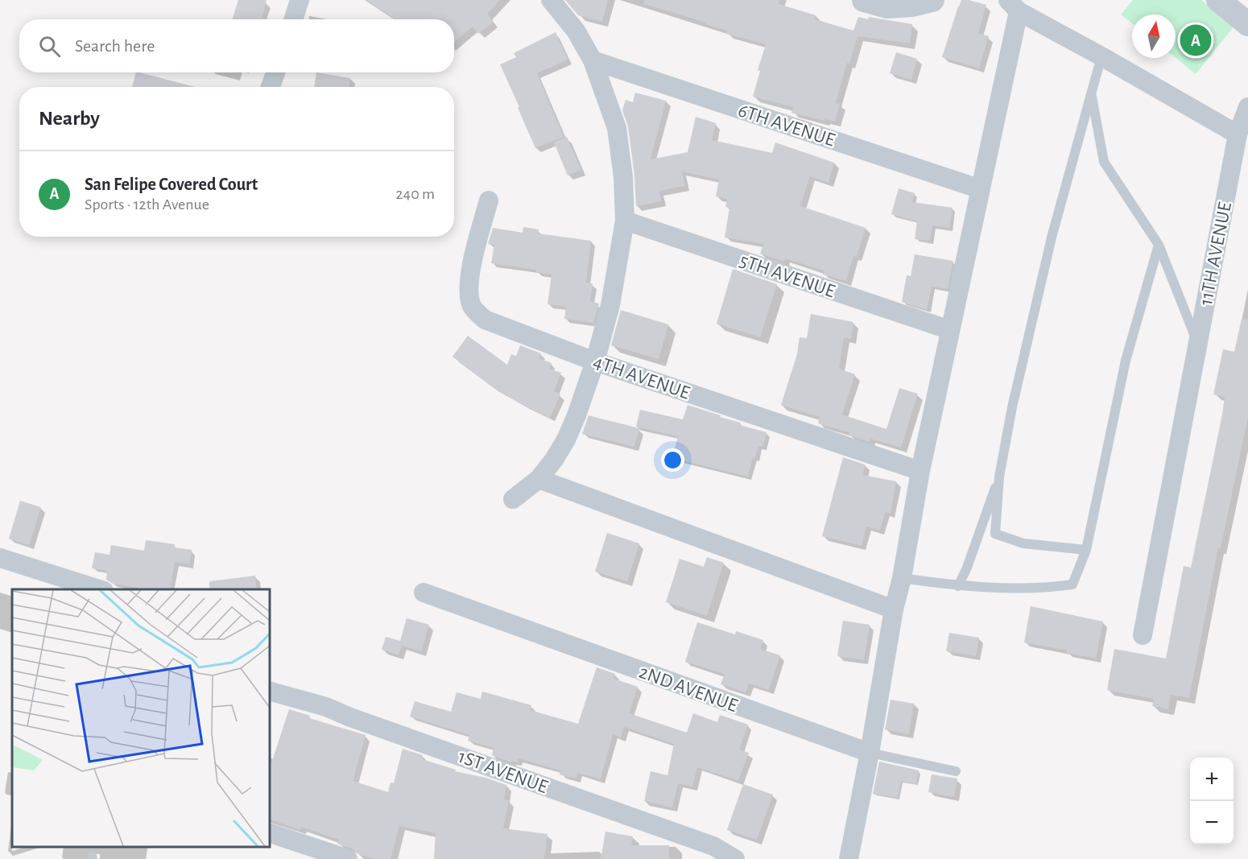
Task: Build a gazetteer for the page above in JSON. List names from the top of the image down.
{
  "streets": {
    "street": [
      "6TH AVENUE",
      "11TH AVENUE",
      "5TH AVENUE",
      "4TH AVENUE",
      "2ND AVENUE",
      "1ST AVENUE"
    ]
  },
  "north": "top",
  "page": {
    "search": "Search here",
    "pins": "A",
    "heading": "Nearby",
    "list": [
      {
        "mark": "A",
        "name": "San Felipe Covered Court",
        "note": "Sports · 12th Avenue",
        "value": "240 m"
      }
    ],
    "map_buttons": ["+", "−"]
  }
}
